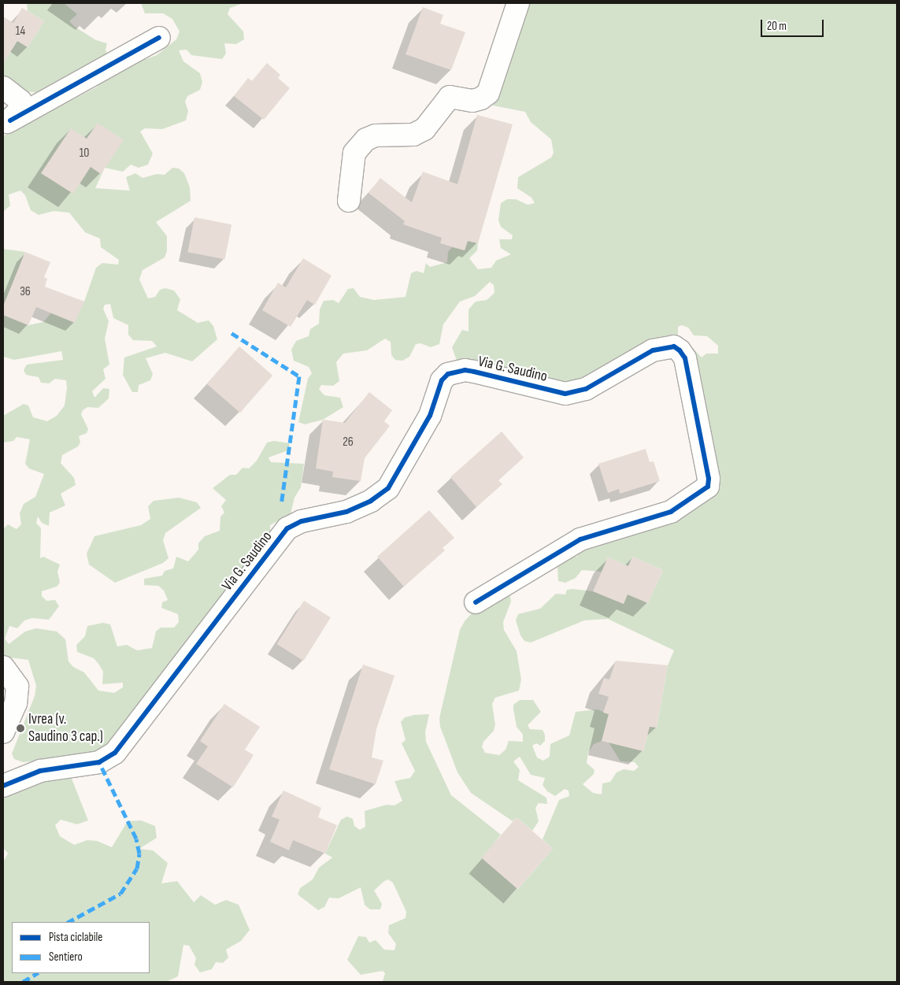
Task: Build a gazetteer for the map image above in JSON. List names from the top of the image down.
{
  "streets": {
    "street": ["Via G. Saudino"]
  },
  "places": ["Ivrea (v. Saudino 3 cap.)"],
  "house_numbers": [
    "14",
    "10",
    "36",
    "26"
  ],
  "legend": ["Pista ciclabile", "Sentiero"],
  "scale_bar": "20 m"
}
